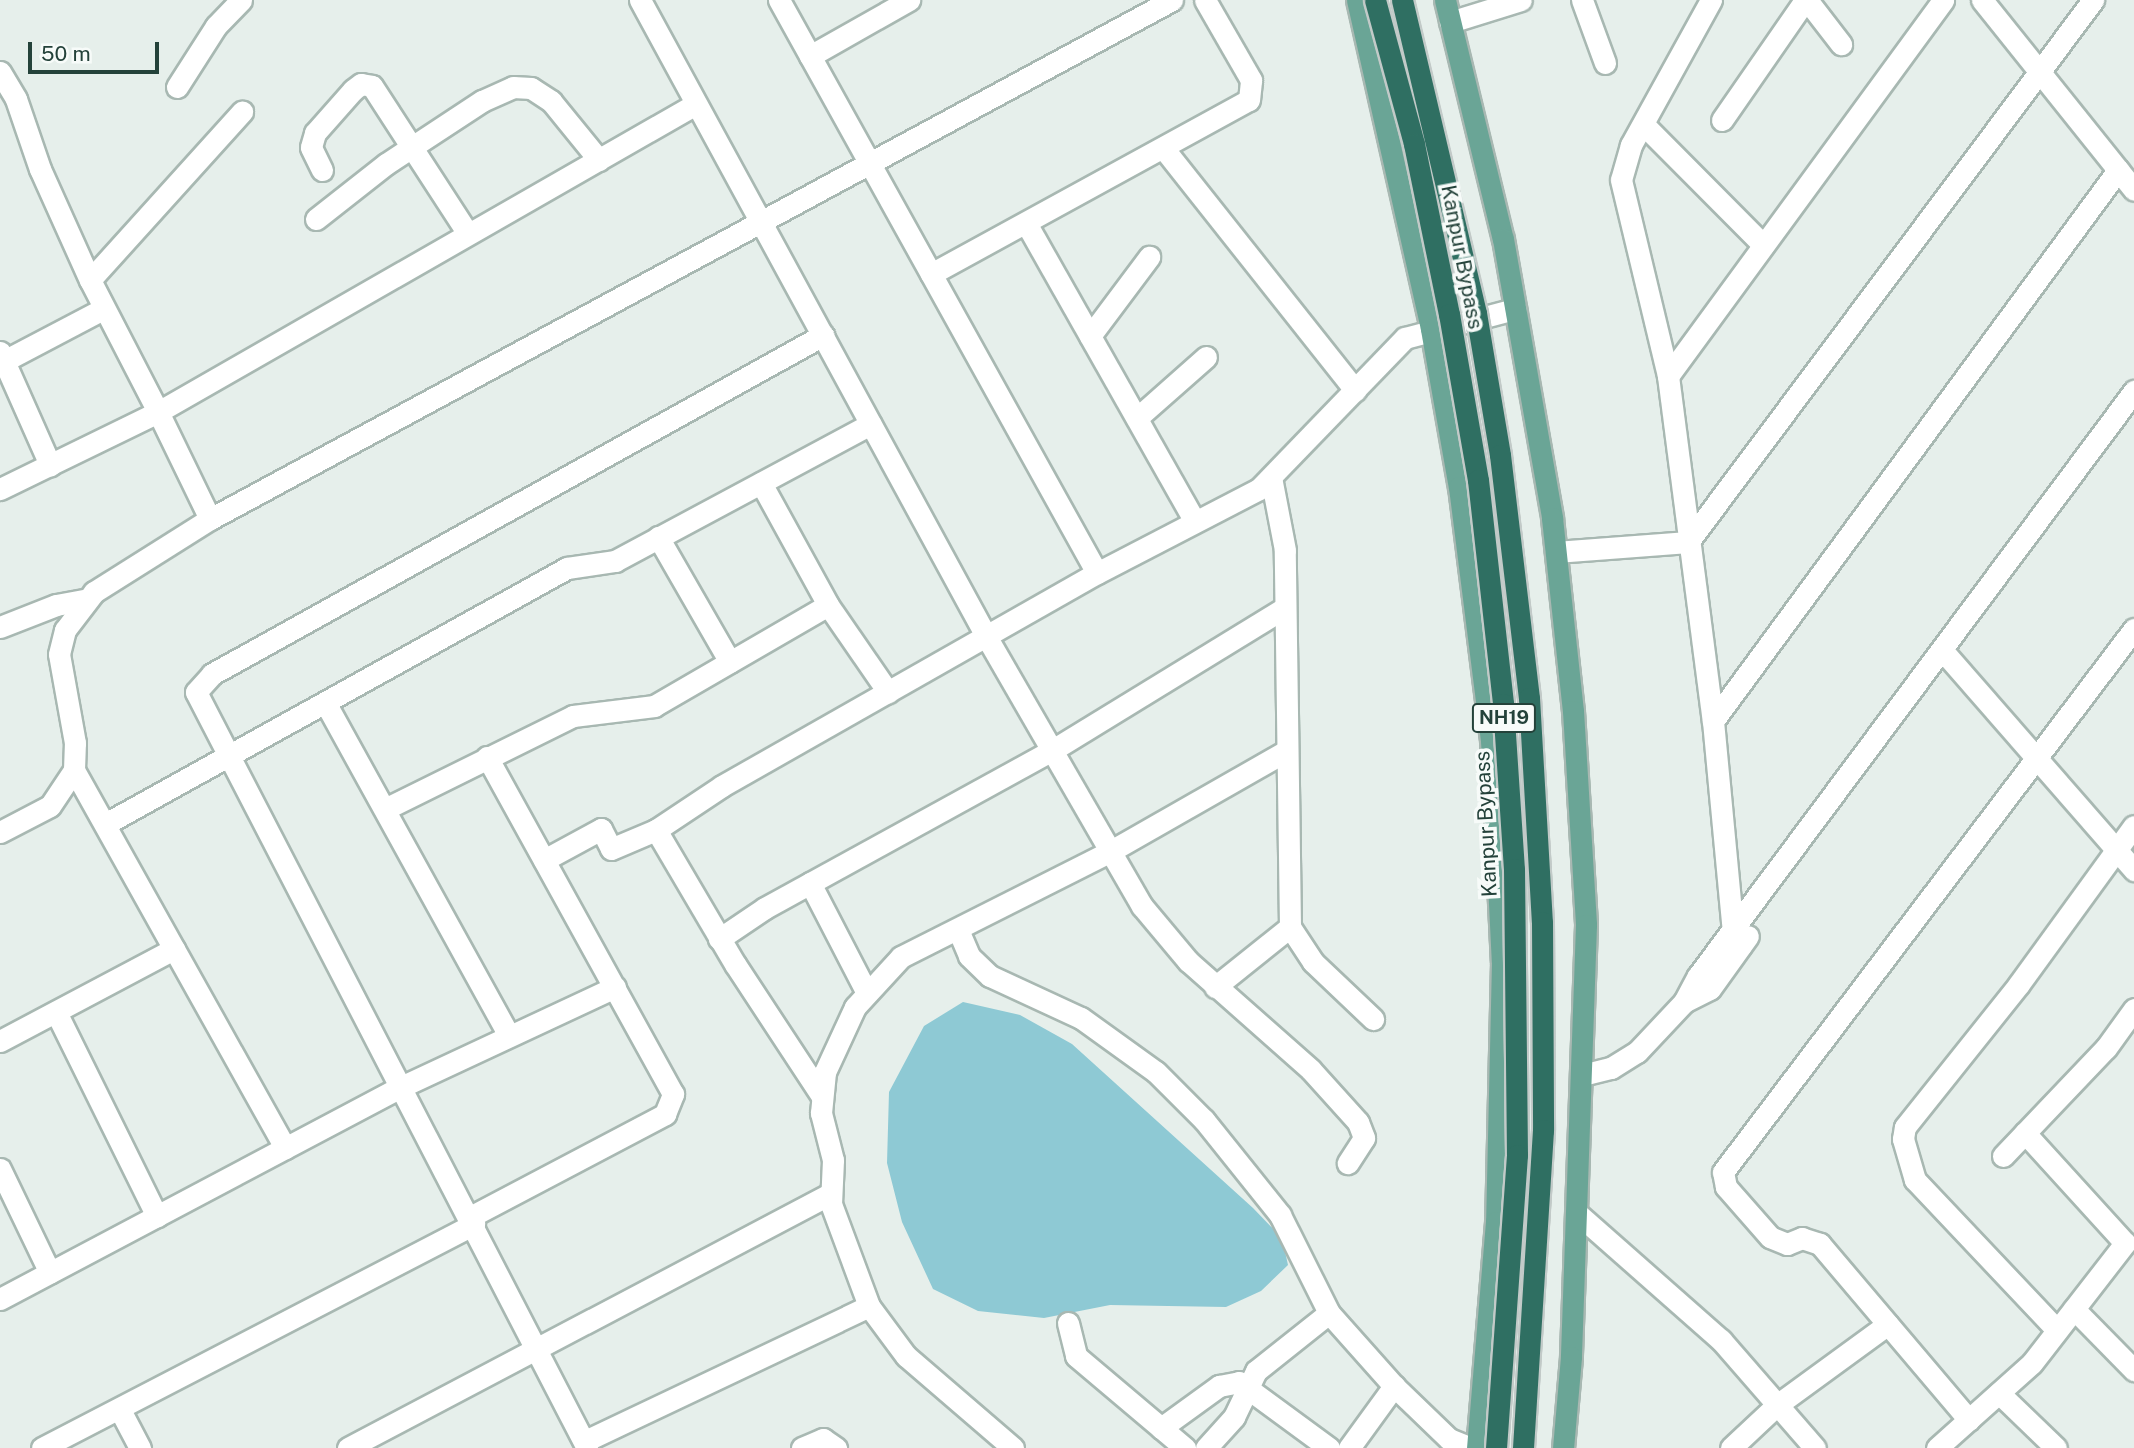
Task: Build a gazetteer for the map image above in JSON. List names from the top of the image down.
{
  "streets": {
    "highway": ["Kanpur Bypass", "NH19"]
  },
  "scale_bar": "50 m"
}
